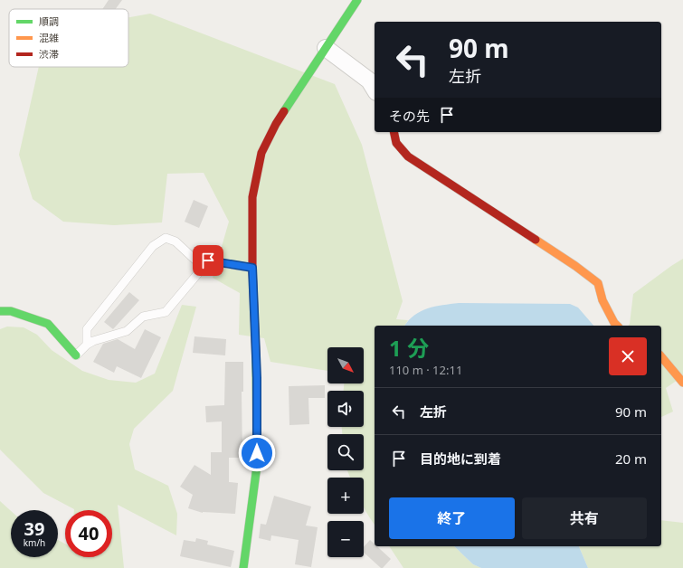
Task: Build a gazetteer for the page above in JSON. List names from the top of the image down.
{
  "legend": ["順調", "混雑", "渋滞"],
  "north": "bottom right",
  "page": {
    "turn": ["90 m", "左折"],
    "then": "その先",
    "heading": ["1 分", "110 m · 12:11"],
    "map_buttons": ["+", "−"],
    "list": [
      {
        "name": "左折",
        "value": "90 m"
      },
      {
        "name": "目的地に到着",
        "value": "20 m"
      }
    ],
    "buttons": ["終了", "共有"],
    "speed": "39 km/h",
    "limit": "40"
  }
}
